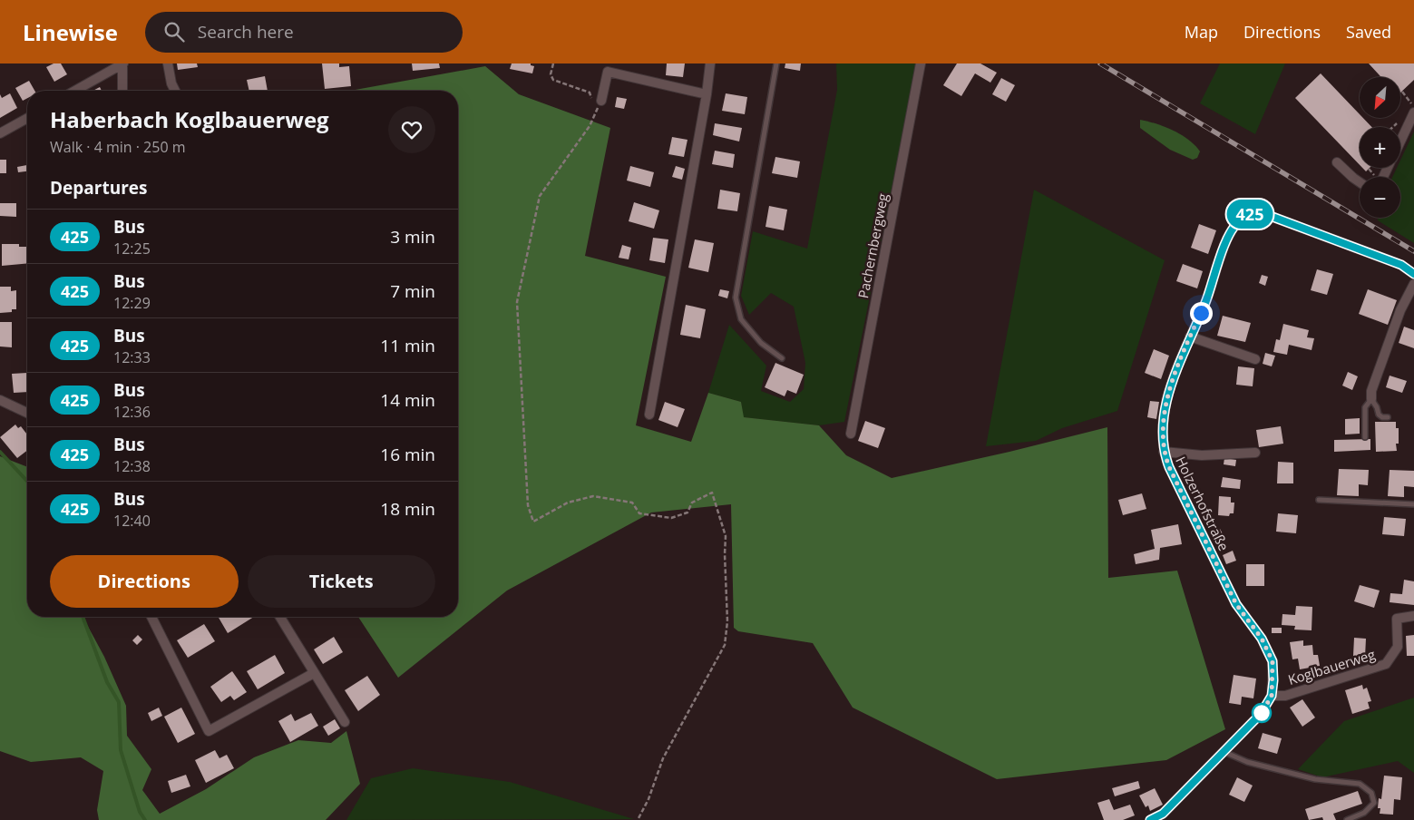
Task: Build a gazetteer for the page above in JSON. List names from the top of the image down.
{
  "streets": {
    "street": ["Pachernbergweg", "Holzerhofstraße", "Koglbauerweg"]
  },
  "crossings": [
    ["Holzerhofstraße", "Koglbauerweg"]
  ],
  "lines": ["bus line 425"],
  "north": "bottom left",
  "page": {
    "header": "Linewise",
    "search": "Search here",
    "nav": ["Map", "Directions", "Saved"],
    "on_map": "425",
    "map_buttons": ["+", "−"],
    "heading": [
      ["Haberbach Koglbauerweg", "Walk · 4 min · 250 m"],
      "Departures"
    ],
    "list": [
      {
        "mark": "425",
        "name": "Bus",
        "note": "12:25",
        "value": "3 min"
      },
      {
        "mark": "425",
        "name": "Bus",
        "note": "12:29",
        "value": "7 min"
      },
      {
        "mark": "425",
        "name": "Bus",
        "note": "12:33",
        "value": "11 min"
      },
      {
        "mark": "425",
        "name": "Bus",
        "note": "12:36",
        "value": "14 min"
      },
      {
        "mark": "425",
        "name": "Bus",
        "note": "12:38",
        "value": "16 min"
      },
      {
        "mark": "425",
        "name": "Bus",
        "note": "12:40",
        "value": "18 min"
      }
    ],
    "buttons": ["Directions", "Tickets"]
  }
}
